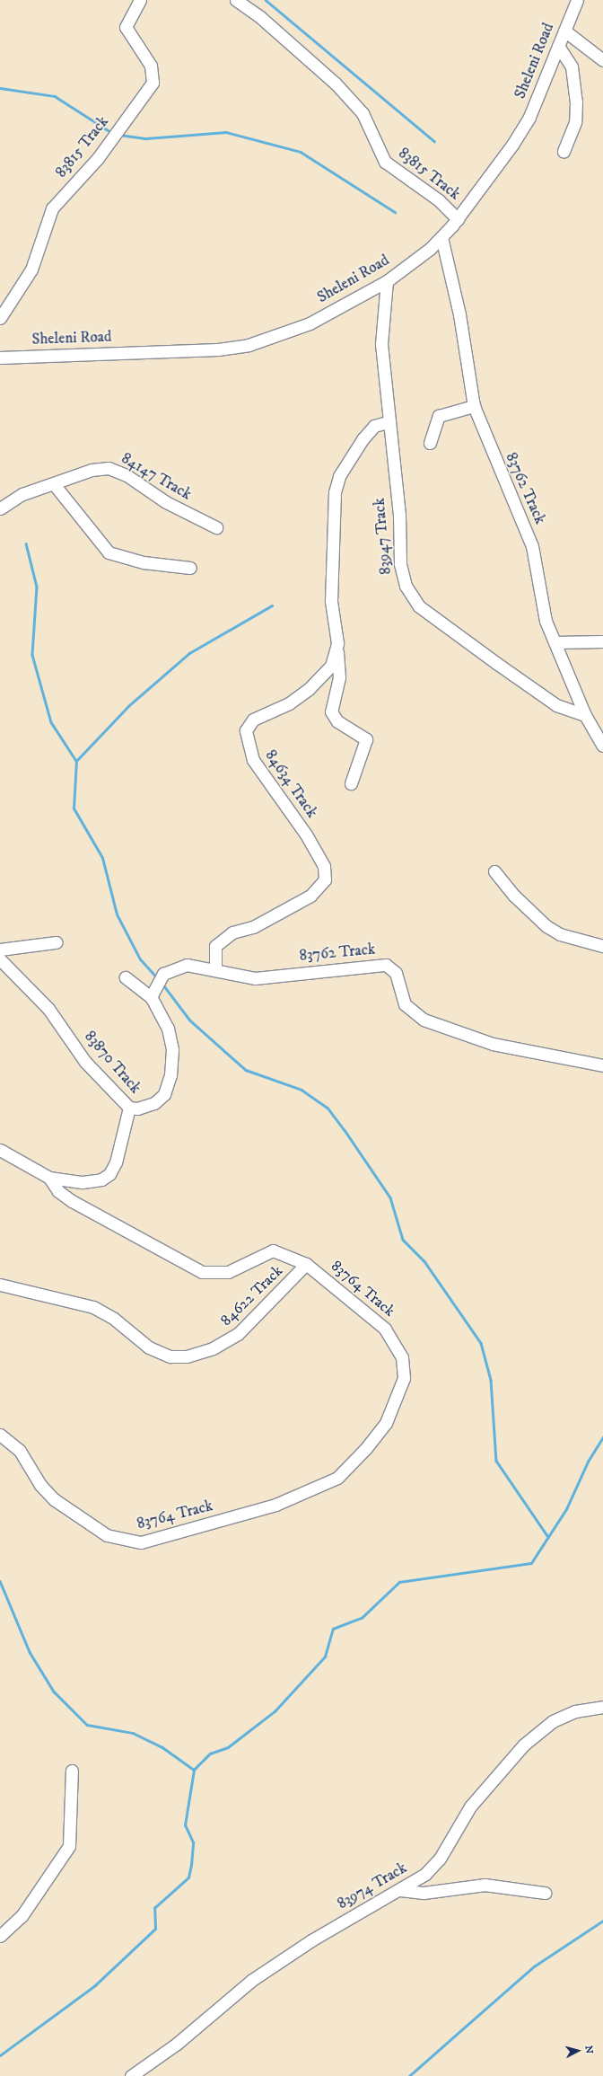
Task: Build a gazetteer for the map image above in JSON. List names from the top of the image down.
{
  "streets": {
    "street": [
      "Sheleni Road",
      "83815 Track",
      "84147 Track",
      "83762 Track",
      "83947 Track",
      "84634 Track",
      "83870 Track",
      "83764 Track",
      "84622 Track",
      "83974 Track"
    ]
  },
  "crossings": [
    ["Sheleni Road", "83815 Track"],
    ["Sheleni Road", "83762 Track"],
    ["Sheleni Road", "83947 Track"],
    ["83762 Track", "83947 Track"],
    ["83762 Track", "84634 Track"],
    ["83762 Track", "83870 Track"],
    ["83947 Track", "84634 Track"],
    ["83764 Track", "84622 Track"]
  ],
  "north": "right"
}
